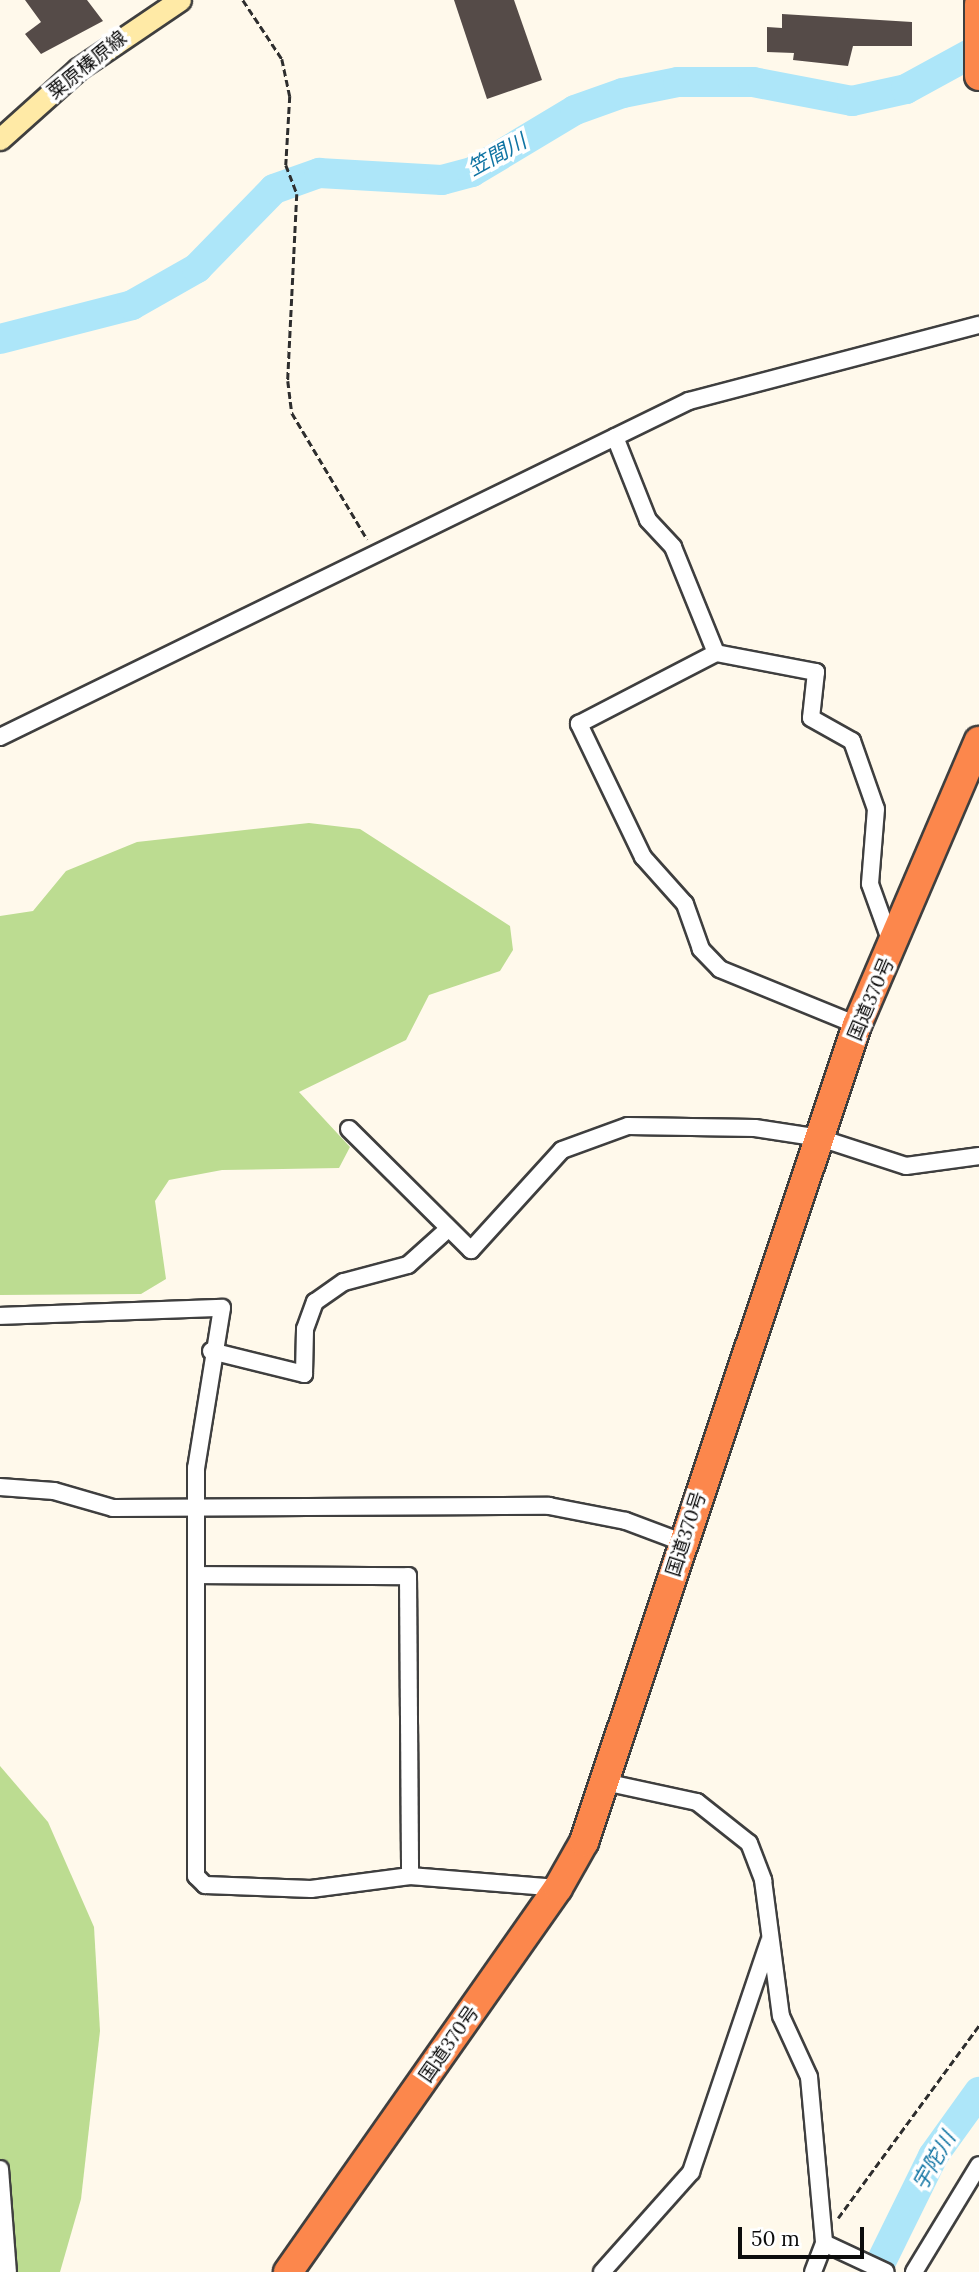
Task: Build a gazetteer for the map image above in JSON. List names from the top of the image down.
{
  "streets": {
    "highway": ["国道370号"],
    "main road": ["粟原榛原線"]
  },
  "water": ["笠間川", "宇陀川"],
  "scale_bar": "50 m"
}
